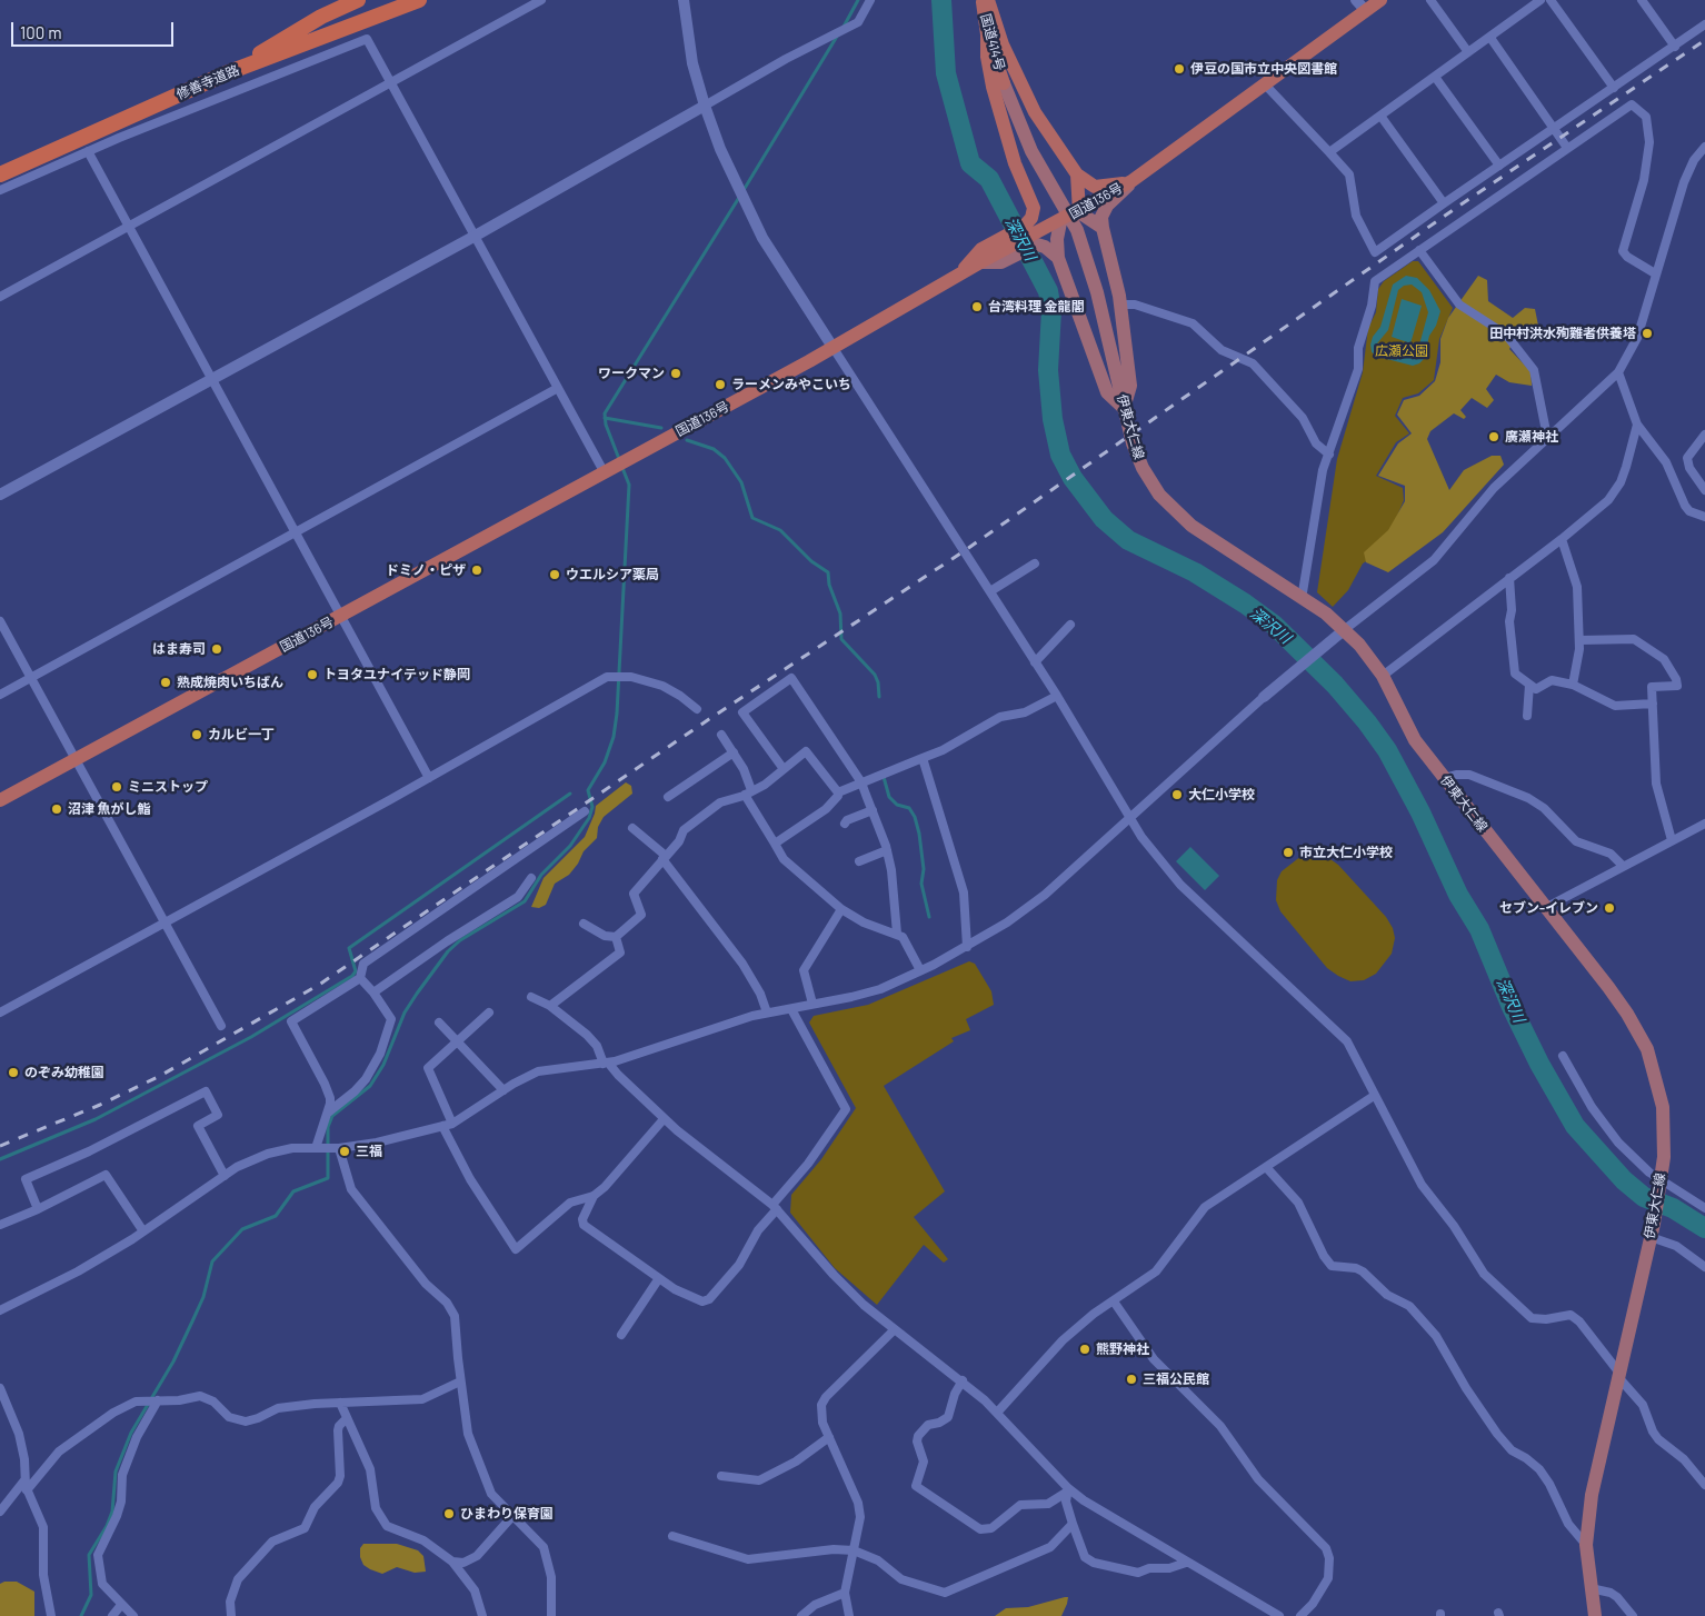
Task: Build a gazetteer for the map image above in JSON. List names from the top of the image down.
{
  "streets": {
    "highway": ["国道414号", "修善寺道路", "国道136号"],
    "main road": ["伊東大仁線"]
  },
  "crossings": [
    ["国道414号", "伊東大仁線"]
  ],
  "water": ["深沢川"],
  "parks": ["広瀬公園"],
  "places": [
    "伊豆の国市立中央図書館",
    "台湾料理 金龍閣",
    "田中村洪水殉難者供養塔",
    "ワークマン",
    "ラーメンみやこいち",
    "廣瀬神社",
    "ドミノ・ピザ",
    "ウエルシア薬局",
    "はま寿司",
    "トヨタユナイテッド静岡",
    "熟成焼肉いちばん",
    "カルビ一丁",
    "ミニストップ",
    "大仁小学校",
    "沼津 魚がし鮨",
    "市立大仁小学校",
    "セブン-イレブン",
    "のぞみ幼稚園",
    "三福",
    "熊野神社",
    "三福公民館",
    "ひまわり保育園"
  ],
  "scale_bar": "100 m"
}
